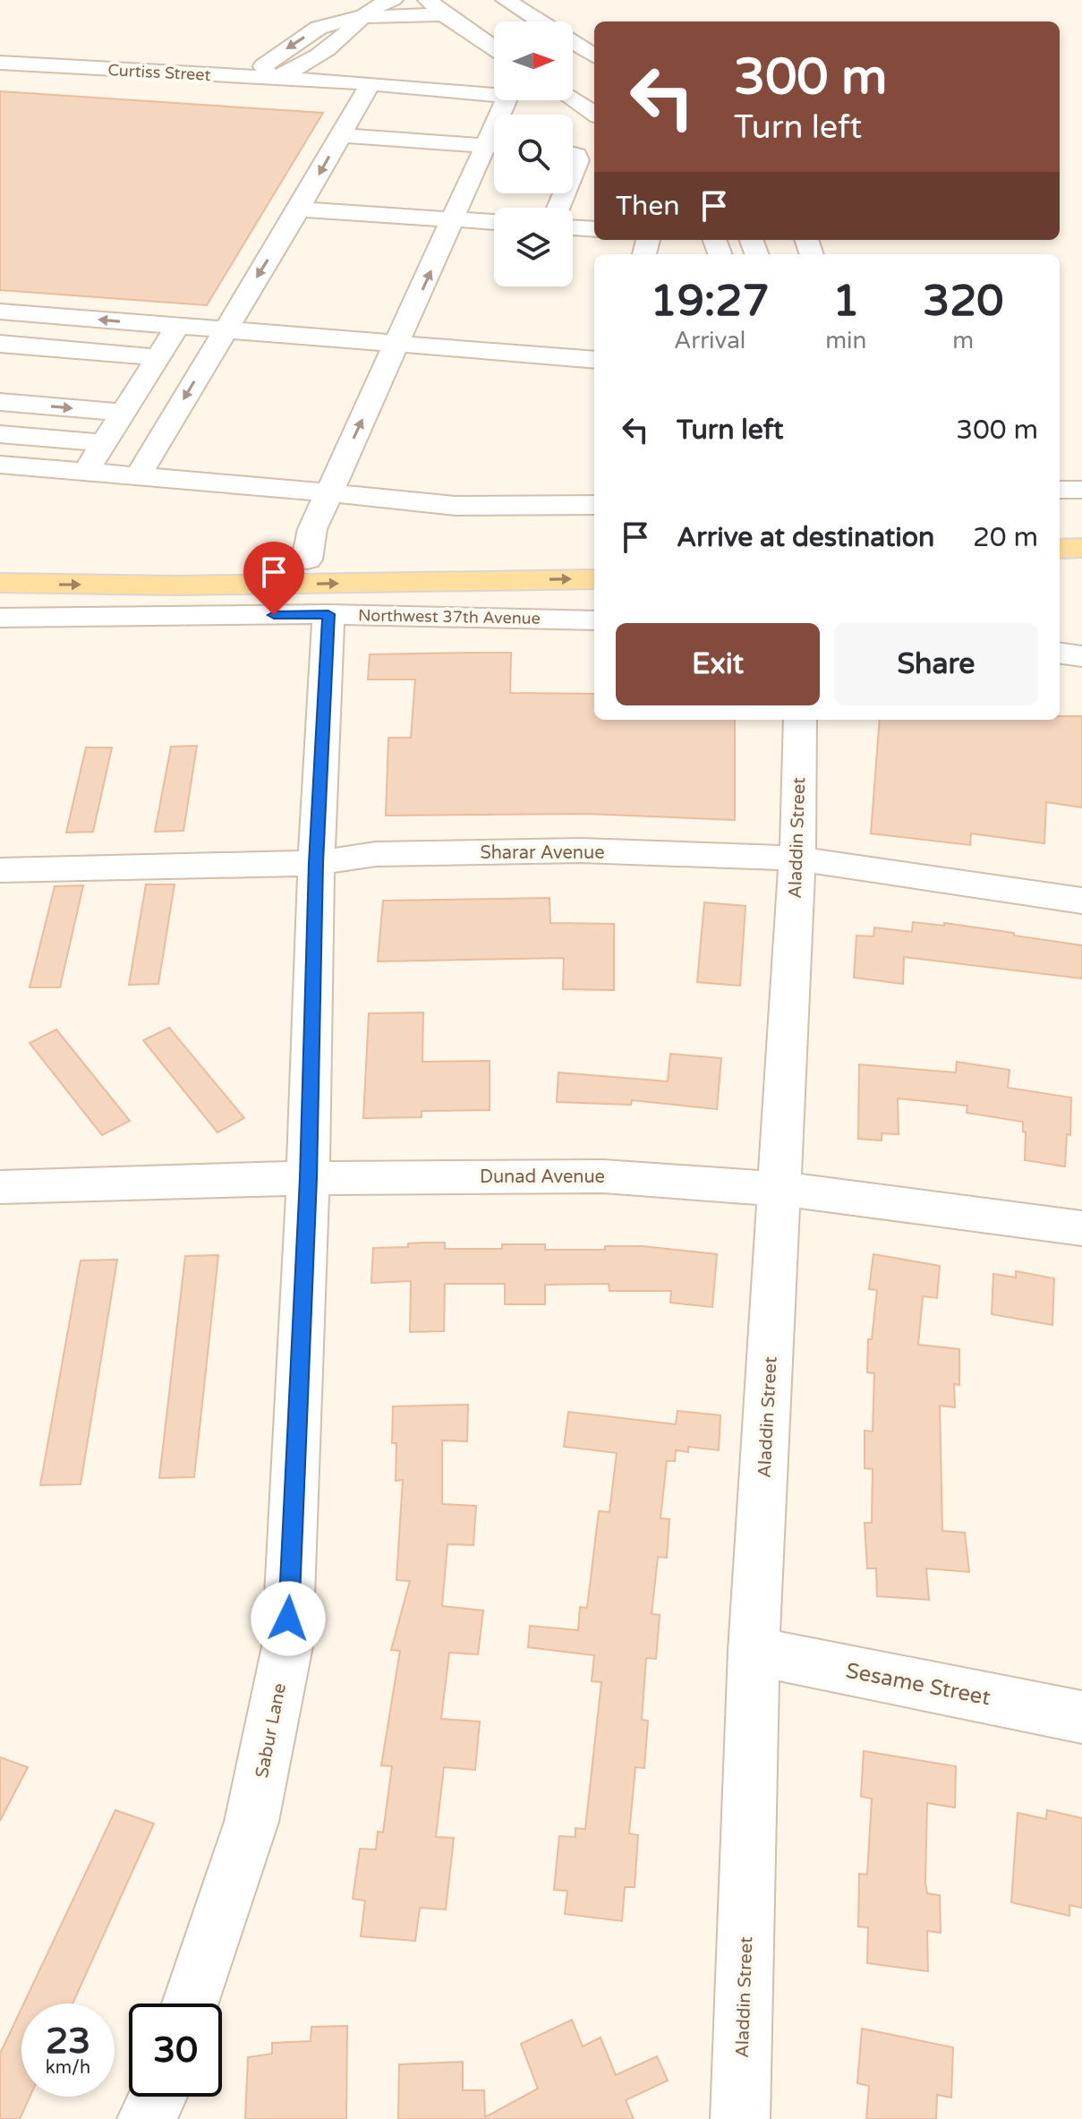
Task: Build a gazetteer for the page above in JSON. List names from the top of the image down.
{
  "streets": {
    "street": [
      "Curtiss Street",
      "Northwest 37th Avenue",
      "Aladdin Street",
      "Sharar Avenue",
      "Dunad Avenue",
      "Sesame Street",
      "Sabur Lane"
    ]
  },
  "crossings": [
    ["Northwest 37th Avenue", "Sabur Lane"],
    ["Aladdin Street", "Sharar Avenue"],
    ["Aladdin Street", "Dunad Avenue"],
    ["Aladdin Street", "Sesame Street"],
    ["Sharar Avenue", "Sabur Lane"],
    ["Dunad Avenue", "Sabur Lane"]
  ],
  "north": "right",
  "page": {
    "turn": ["300 m", "Turn left"],
    "then": "Then",
    "eta": [
      "19:27",
      "Arrival",
      "1",
      "min",
      "320",
      "m"
    ],
    "list": [
      {
        "name": "Turn left",
        "value": "300 m"
      },
      {
        "name": "Arrive at destination",
        "value": "20 m"
      }
    ],
    "buttons": ["Exit", "Share"],
    "speed": "23 km/h",
    "limit": "30"
  }
}
